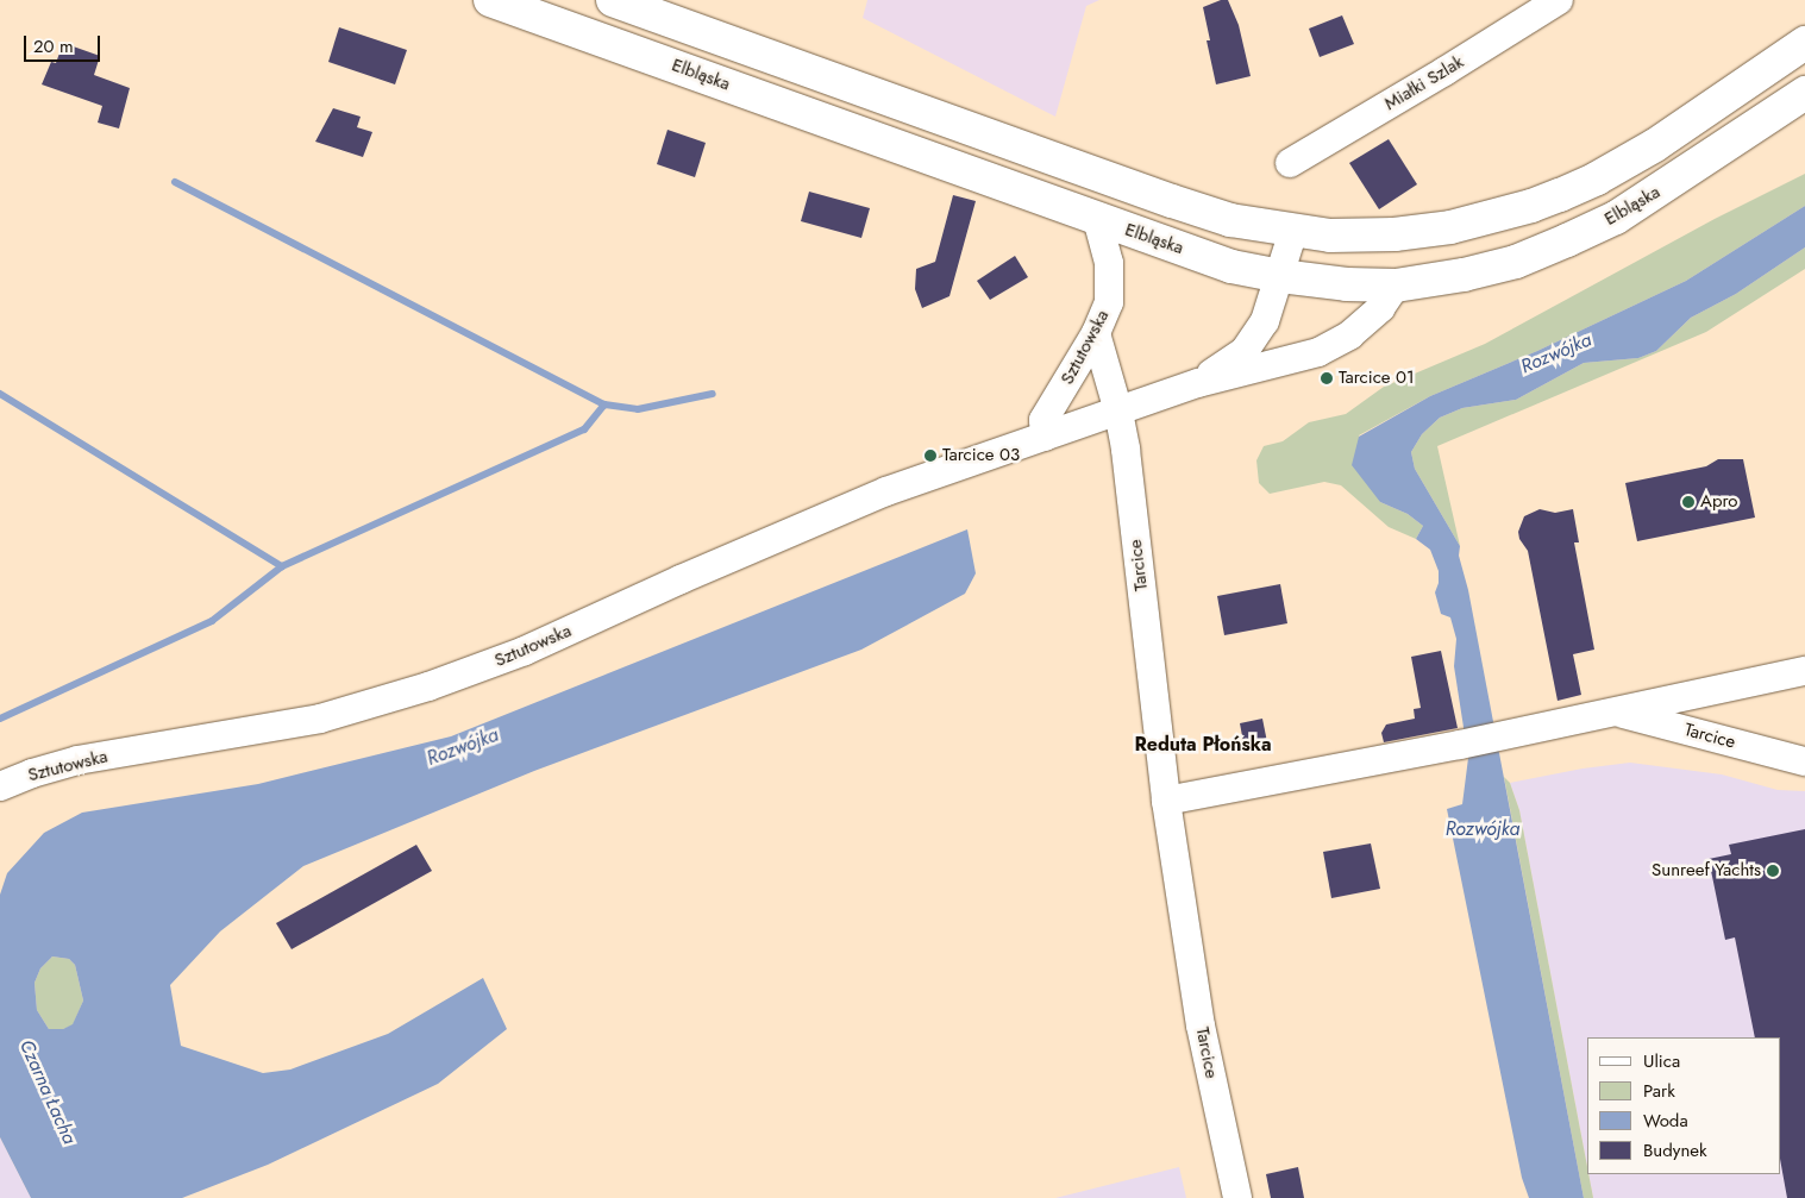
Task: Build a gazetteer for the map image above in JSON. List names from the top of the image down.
{
  "streets": {
    "main road": ["Elbląska"],
    "street": ["Miałki Szlak", "Sztutowska", "Tarcice"]
  },
  "crossings": [
    ["Elbląska", "Sztutowska"],
    ["Sztutowska", "Tarcice"]
  ],
  "districts": ["Reduta Płońska"],
  "water": ["Rozwójka", "Czarna Łacha"],
  "places": [
    "Tarcice 01",
    "Tarcice 03",
    "Apro",
    "Sunreef Yachts"
  ],
  "legend": [
    "Ulica",
    "Park",
    "Woda",
    "Budynek"
  ],
  "scale_bar": "20 m"
}
